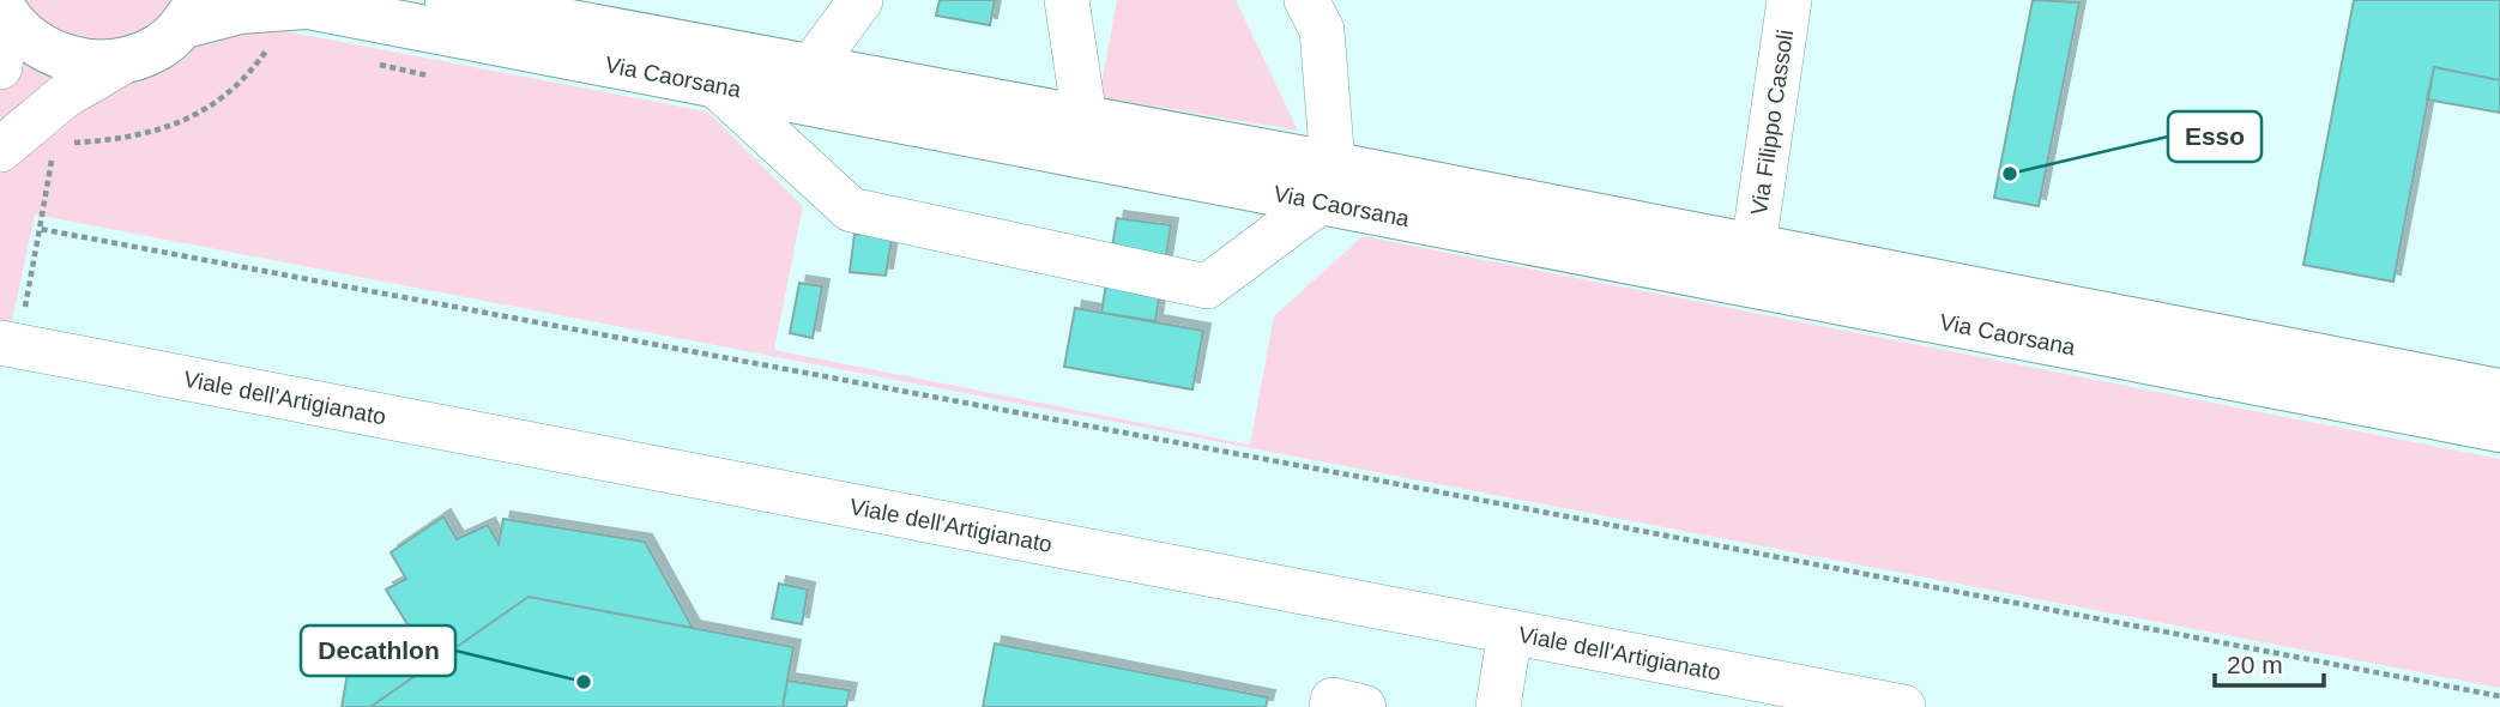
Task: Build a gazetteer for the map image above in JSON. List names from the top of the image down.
{
  "streets": {
    "main road": ["Via Caorsana"],
    "street": ["Via Filippo Cassoli", "Viale dell'Artigianato"]
  },
  "crossings": [
    ["Via Caorsana", "Via Filippo Cassoli"]
  ],
  "places": ["Esso", "Decathlon"],
  "scale_bar": "20 m"
}
